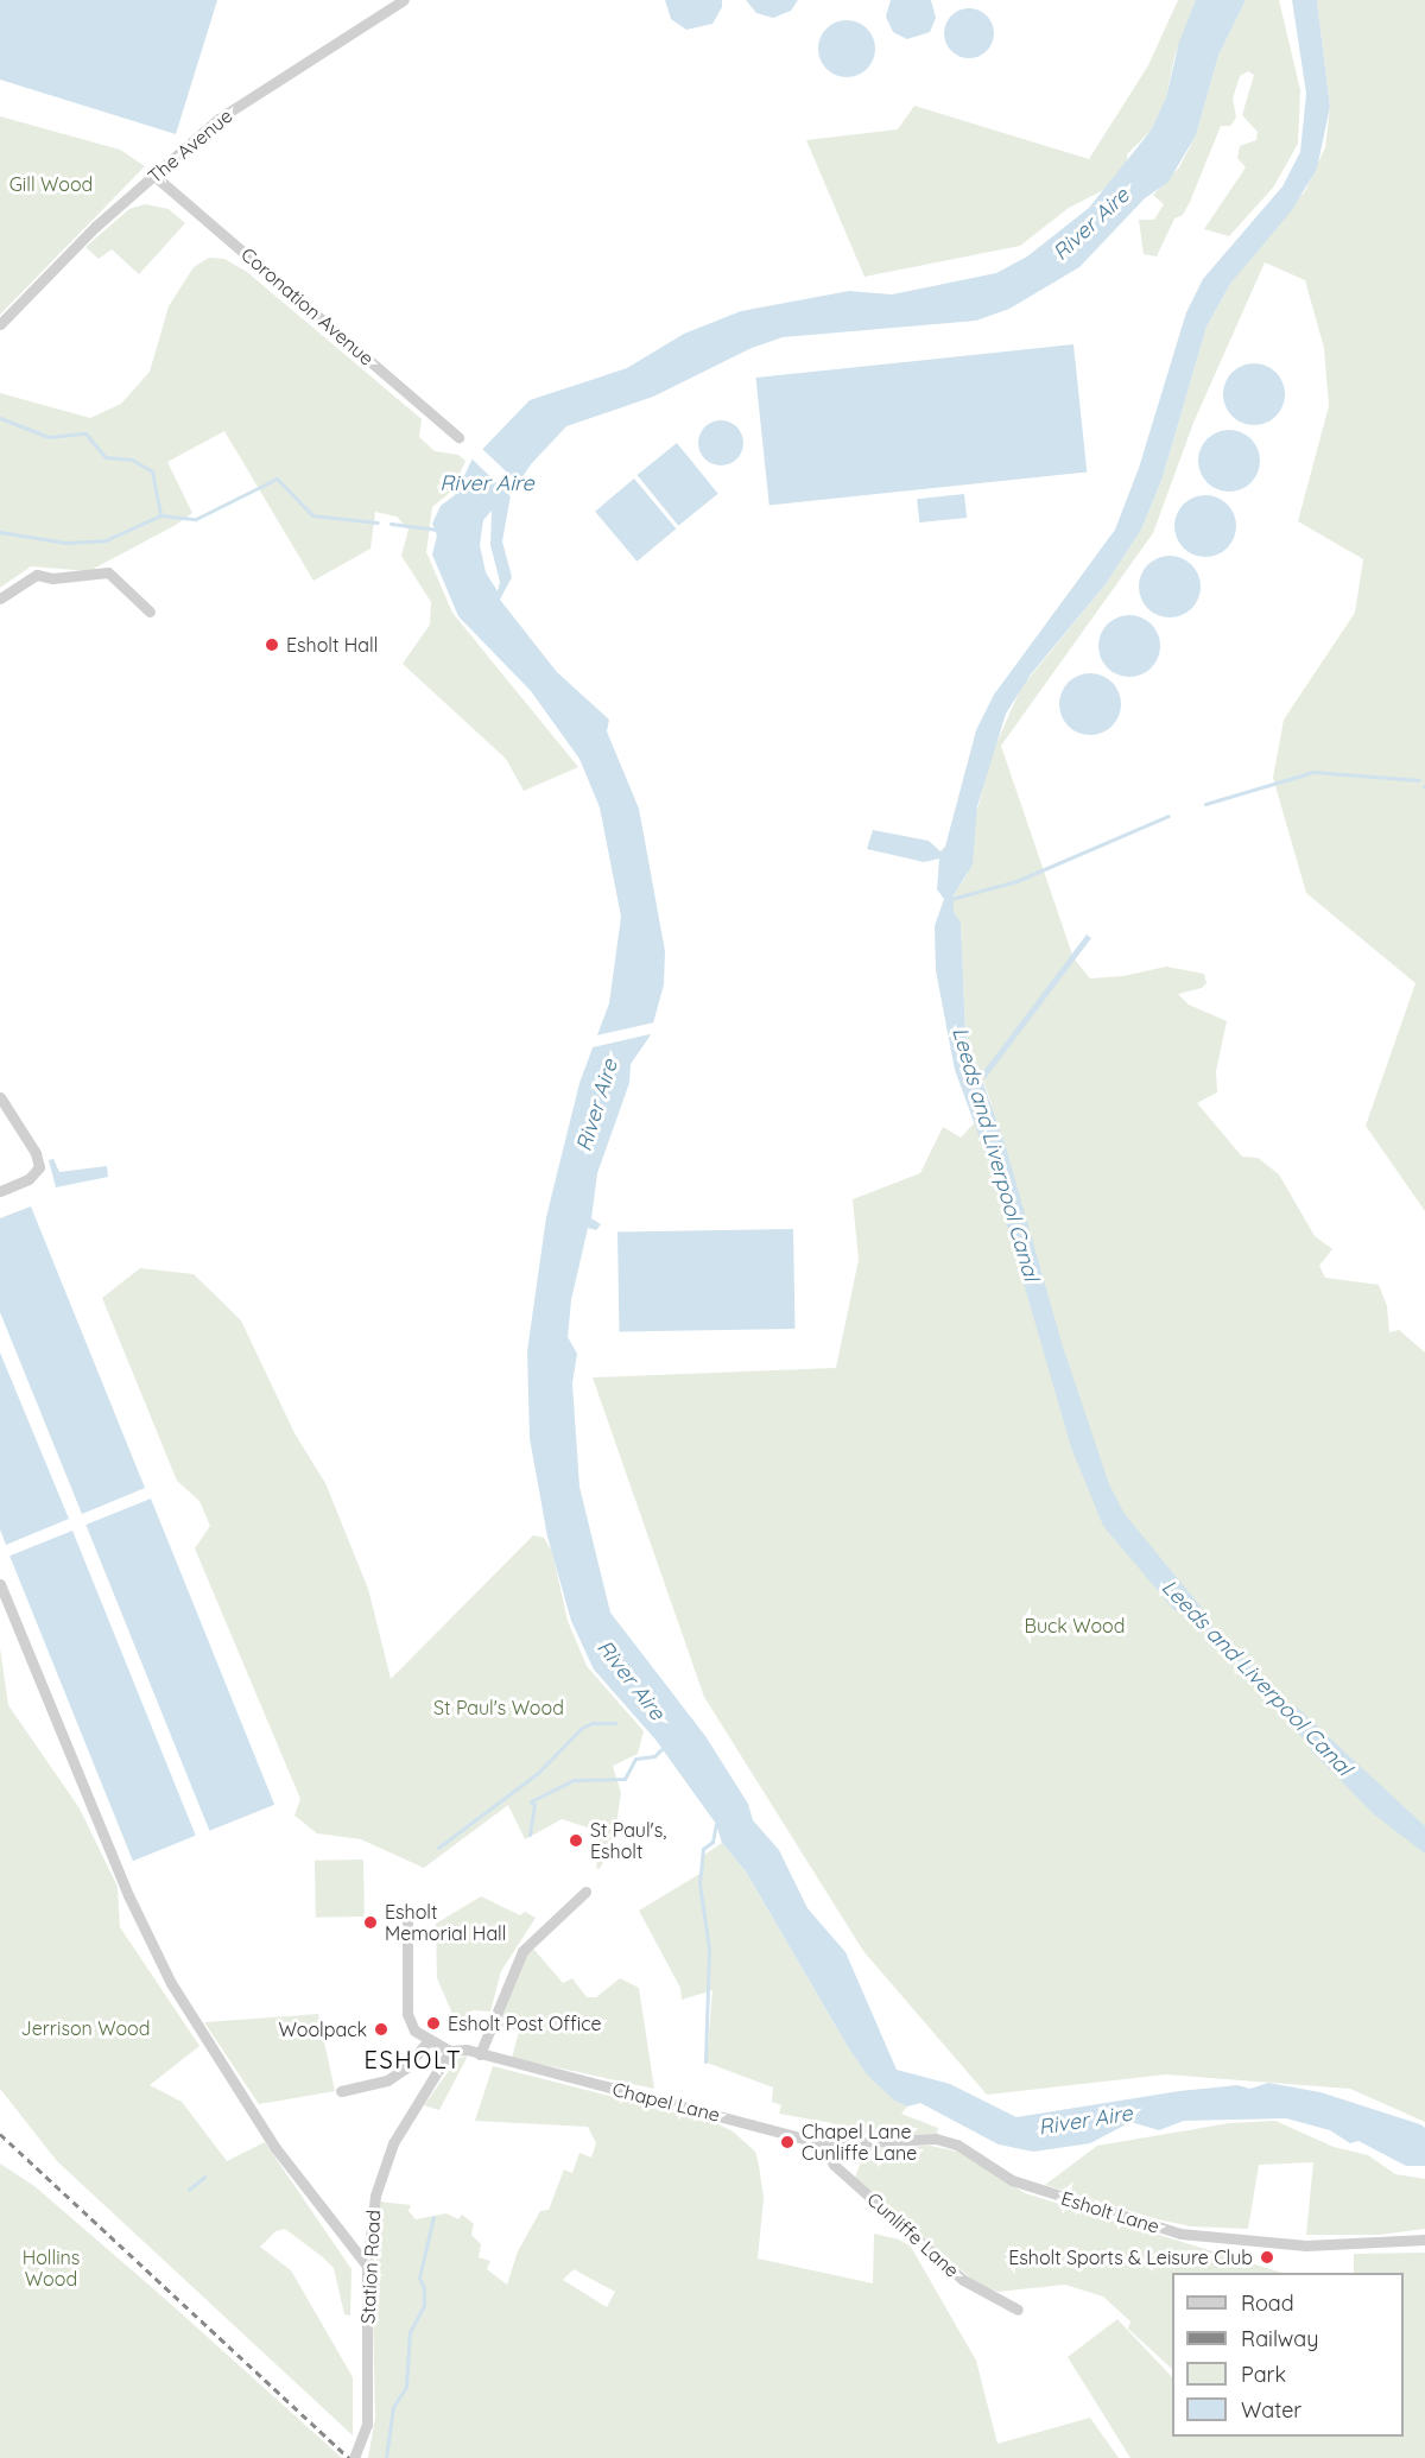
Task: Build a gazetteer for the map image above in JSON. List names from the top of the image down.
{
  "streets": {
    "street": [
      "The Avenue",
      "Coronation Avenue",
      "Chapel Lane",
      "Esholt Lane",
      "Cunliffe Lane",
      "Station Road"
    ]
  },
  "crossings": [
    ["The Avenue", "Coronation Avenue"],
    ["Chapel Lane", "Esholt Lane"],
    ["Chapel Lane", "Cunliffe Lane"],
    ["Chapel Lane", "Station Road"]
  ],
  "districts": ["ESHOLT"],
  "water": ["River Aire", "Leeds and Liverpool Canal"],
  "parks": [
    "Gill Wood",
    "Buck Wood",
    "St Paul's Wood",
    "Jerrison Wood",
    "Hollins Wood"
  ],
  "places": [
    "Esholt Hall",
    "St Paul's, Esholt",
    "Esholt Memorial Hall",
    "Esholt Post Office",
    "Woolpack",
    "Chapel Lane Cunliffe Lane",
    "Esholt Sports & Leisure Club"
  ],
  "legend": [
    "Road",
    "Railway",
    "Park",
    "Water"
  ]
}
